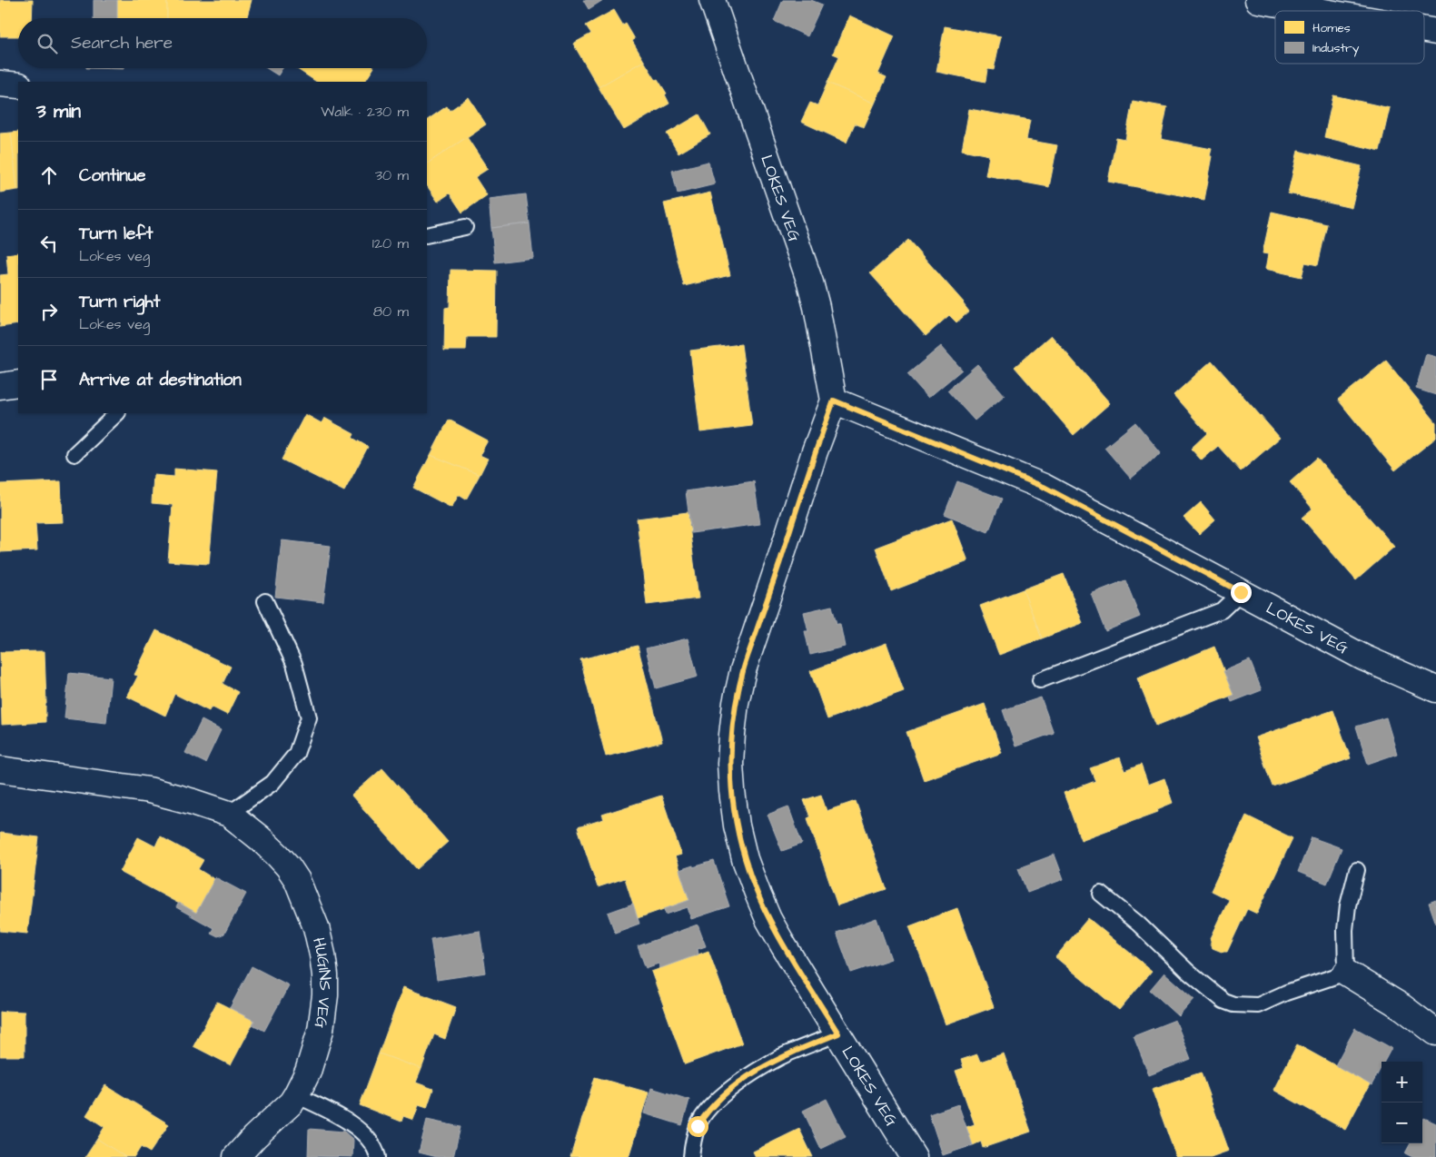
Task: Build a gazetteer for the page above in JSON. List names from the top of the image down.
{
  "streets": {
    "street": ["LOKES VEG", "HUGINS VEG"]
  },
  "legend": ["Homes", "Industry"],
  "page": {
    "search": "Search here",
    "heading": ["3 min", "Walk · 230 m"],
    "list": [
      ["Continue", "30 m"],
      ["Turn left", "Lokes veg", "120 m"],
      ["Turn right", "Lokes veg", "80 m"],
      "Arrive at destination"
    ],
    "map_buttons": ["+", "−"]
  }
}
